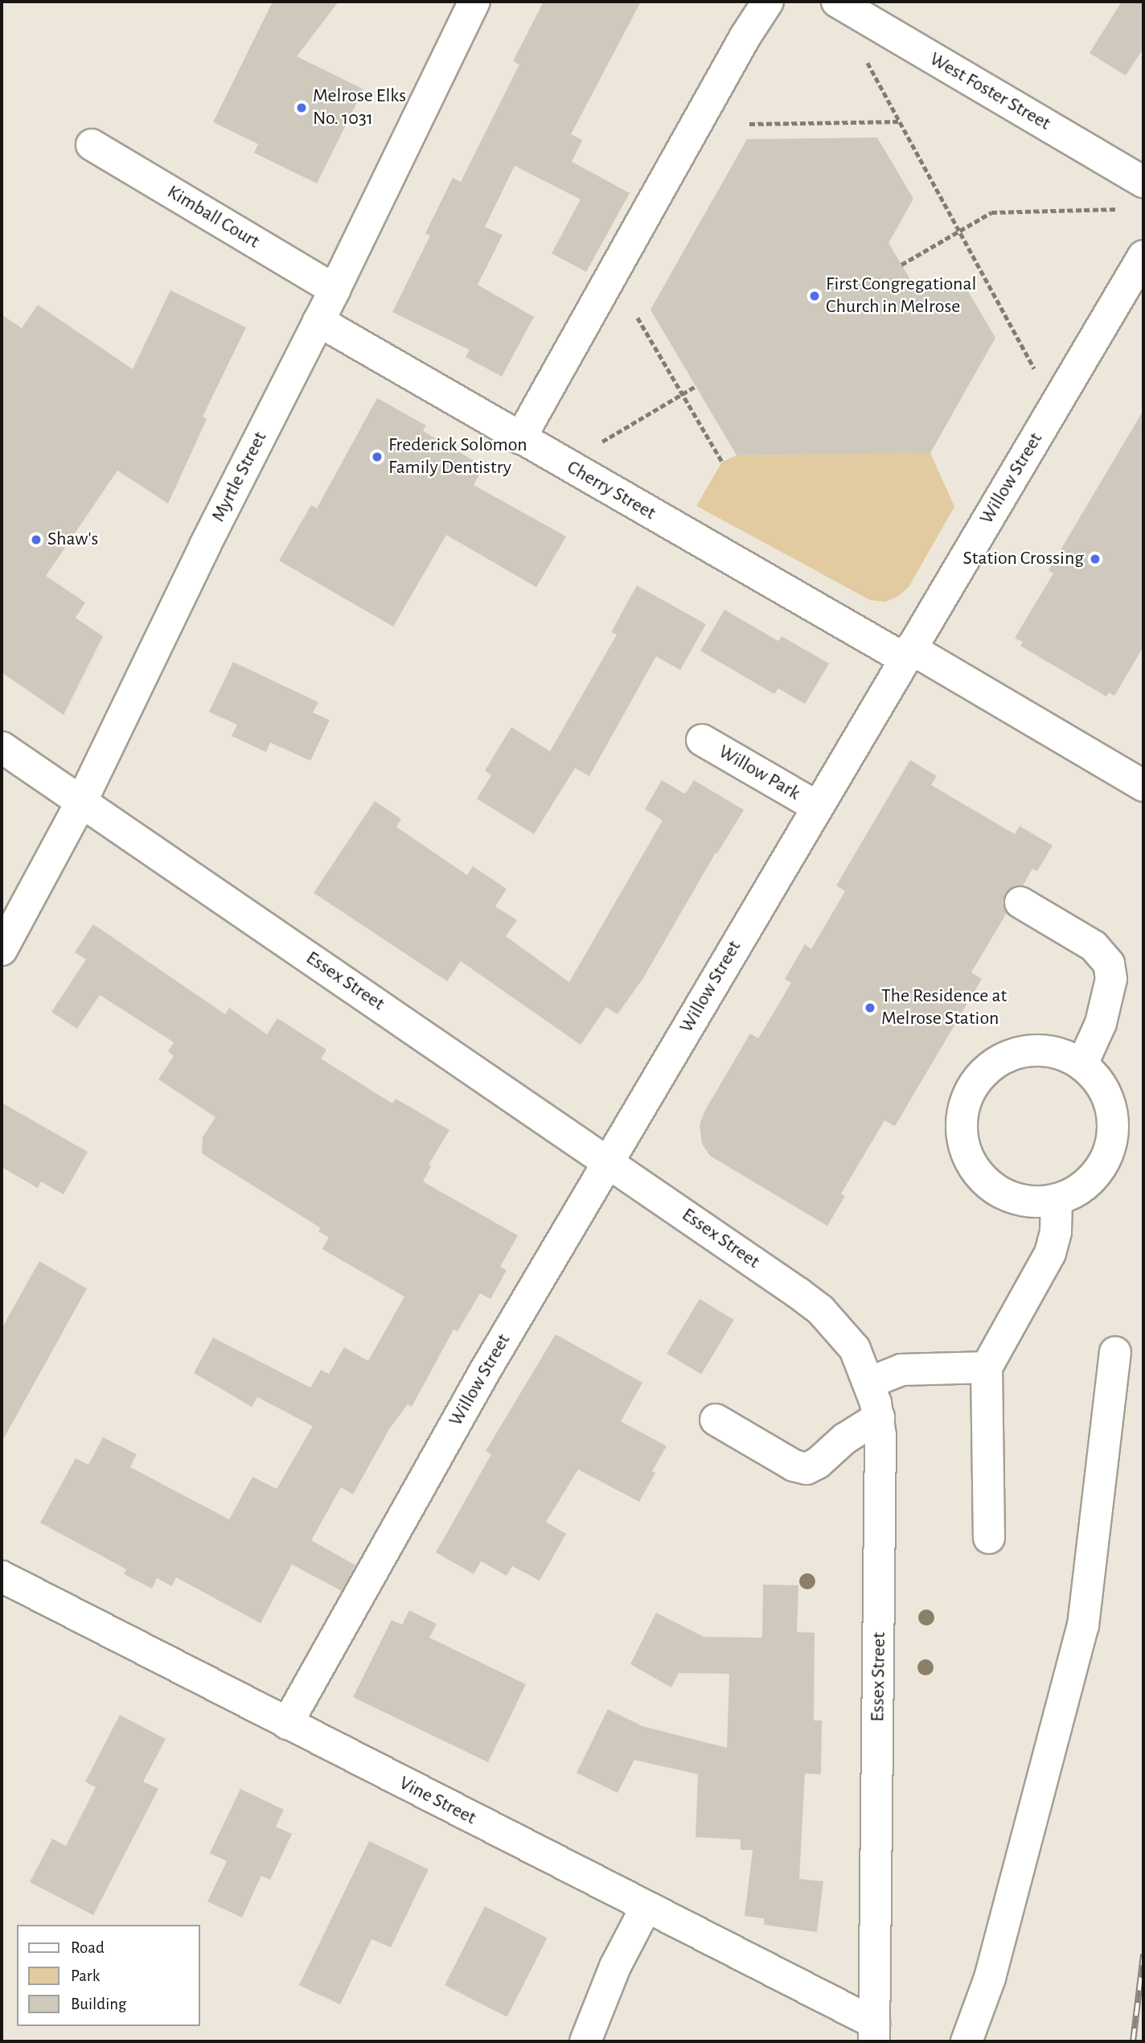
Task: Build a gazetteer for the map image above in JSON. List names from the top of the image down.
{
  "streets": {
    "street": [
      "West Foster Street",
      "Kimball Court",
      "Myrtle Street",
      "Willow Street",
      "Cherry Street",
      "Willow Park",
      "Essex Street",
      "Vine Street"
    ]
  },
  "crossings": [
    ["Kimball Court", "Myrtle Street"],
    ["Myrtle Street", "Cherry Street"],
    ["Myrtle Street", "Essex Street"],
    ["Willow Street", "Cherry Street"],
    ["Willow Street", "Willow Park"],
    ["Willow Street", "Essex Street"],
    ["Willow Street", "Vine Street"],
    ["Essex Street", "Vine Street"]
  ],
  "places": [
    "Melrose Elks No. 1031",
    "First Congregational Church in Melrose",
    "Frederick Solomon Family Dentistry",
    "Shaw's",
    "Station Crossing",
    "The Residence at Melrose Station"
  ],
  "legend": ["Road", "Park", "Building"]
}
